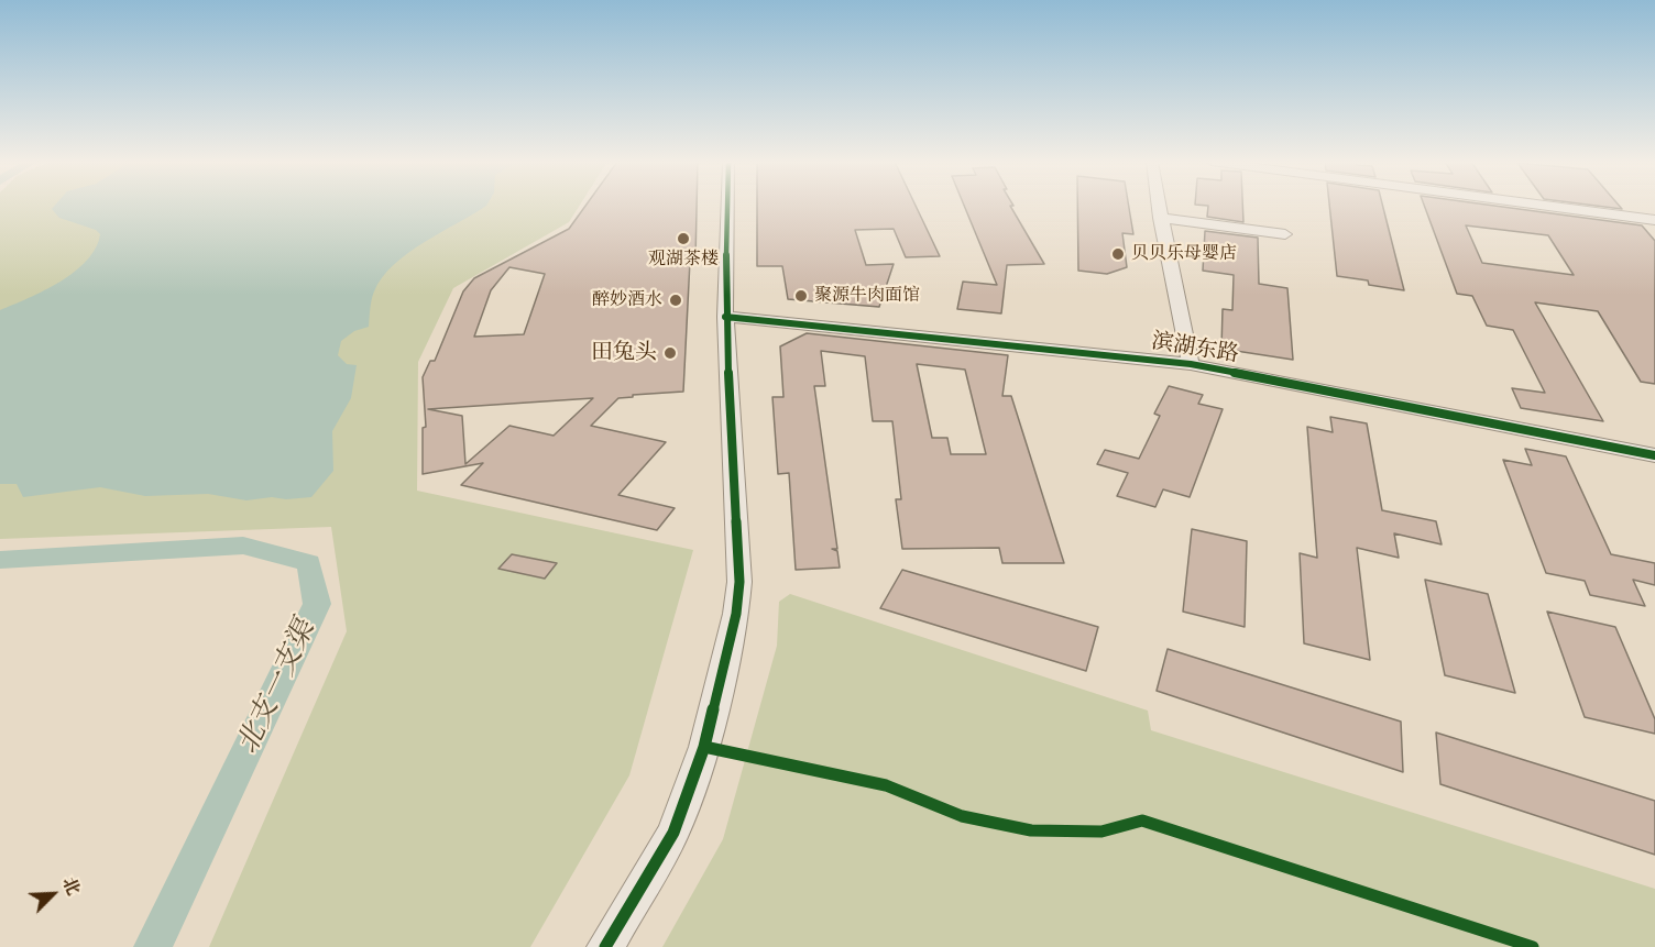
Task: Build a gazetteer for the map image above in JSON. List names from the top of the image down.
{
  "streets": {
    "street": ["滨湖东路"]
  },
  "water": ["北支一支渠"],
  "places": [
    "观湖茶楼",
    "贝贝乐母婴店",
    "聚源牛肉面馆",
    "醉妙酒水",
    "田兔头"
  ],
  "north": "top right"
}
